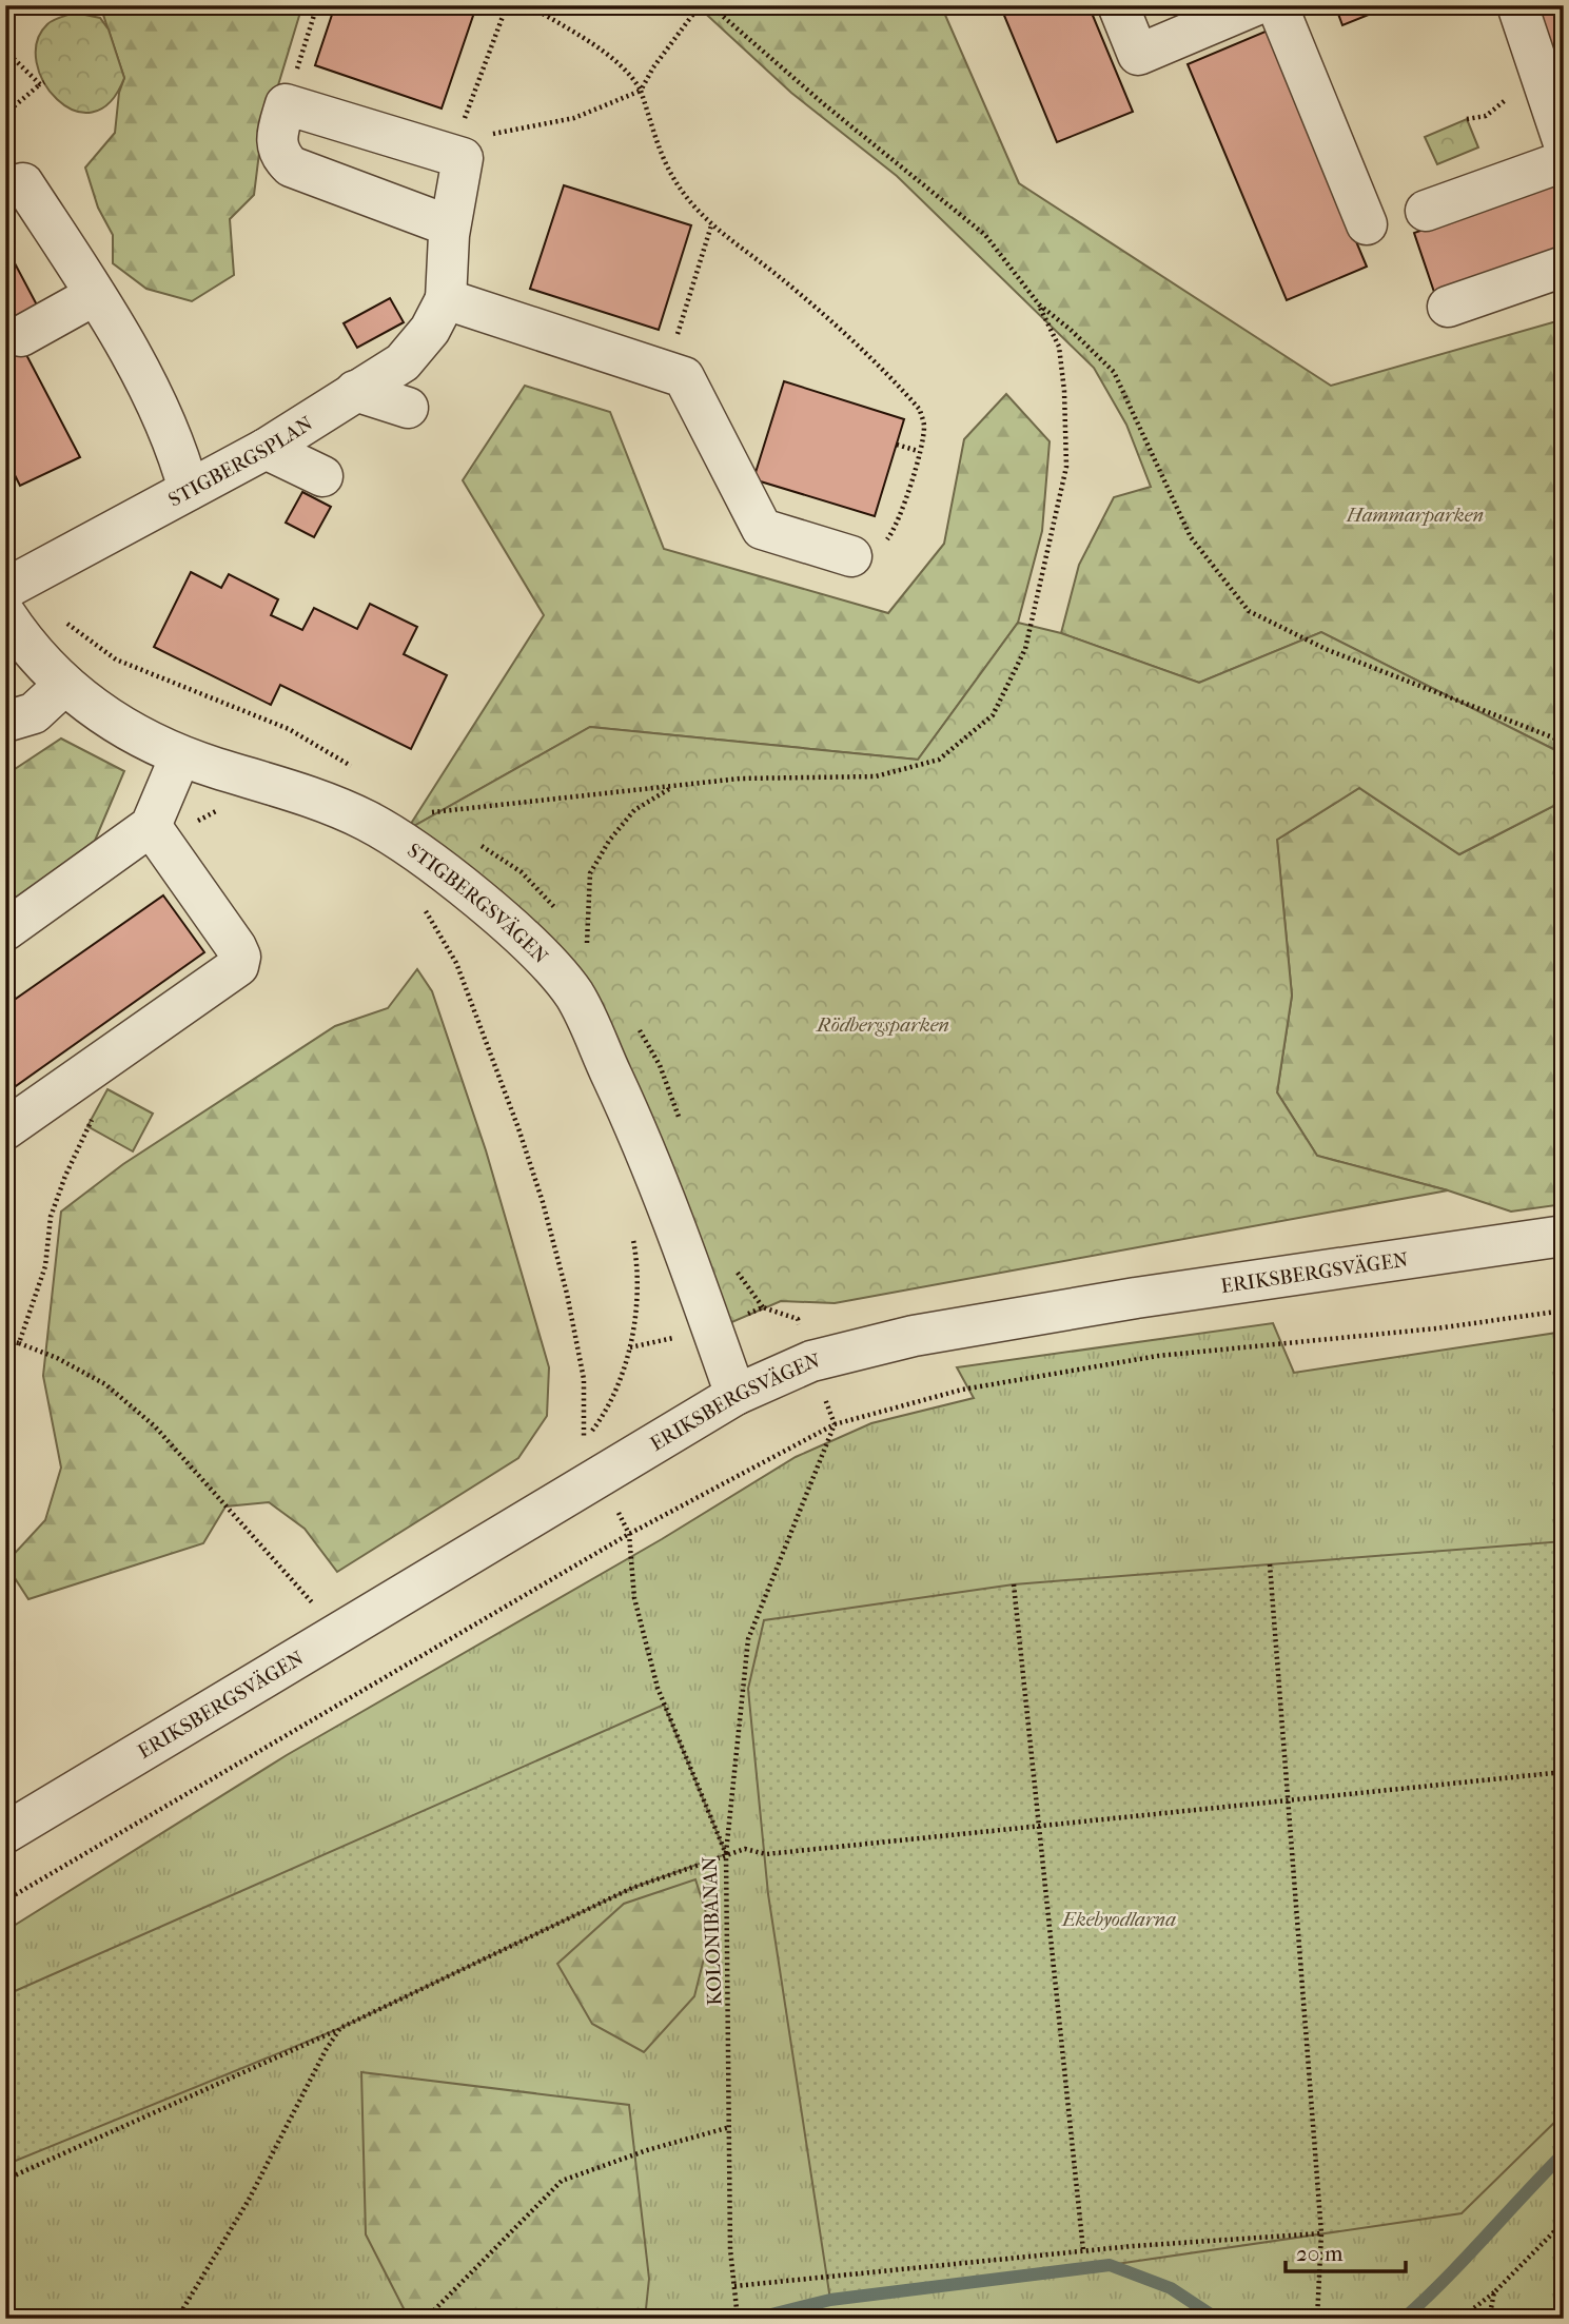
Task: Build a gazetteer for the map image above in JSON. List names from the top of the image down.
{
  "streets": {
    "street": ["STIGBERGSPLAN", "STIGBERGSVÄGEN", "ERIKSBERGSVÄGEN"],
    "path": ["KOLONIBANAN"]
  },
  "crossings": [
    ["STIGBERGSVÄGEN", "ERIKSBERGSVÄGEN"],
    ["ERIKSBERGSVÄGEN", "KOLONIBANAN"]
  ],
  "parks": ["Hammarparken", "Rödbergsparken", "Ekebyodlarna"],
  "scale_bar": "20 m"
}
